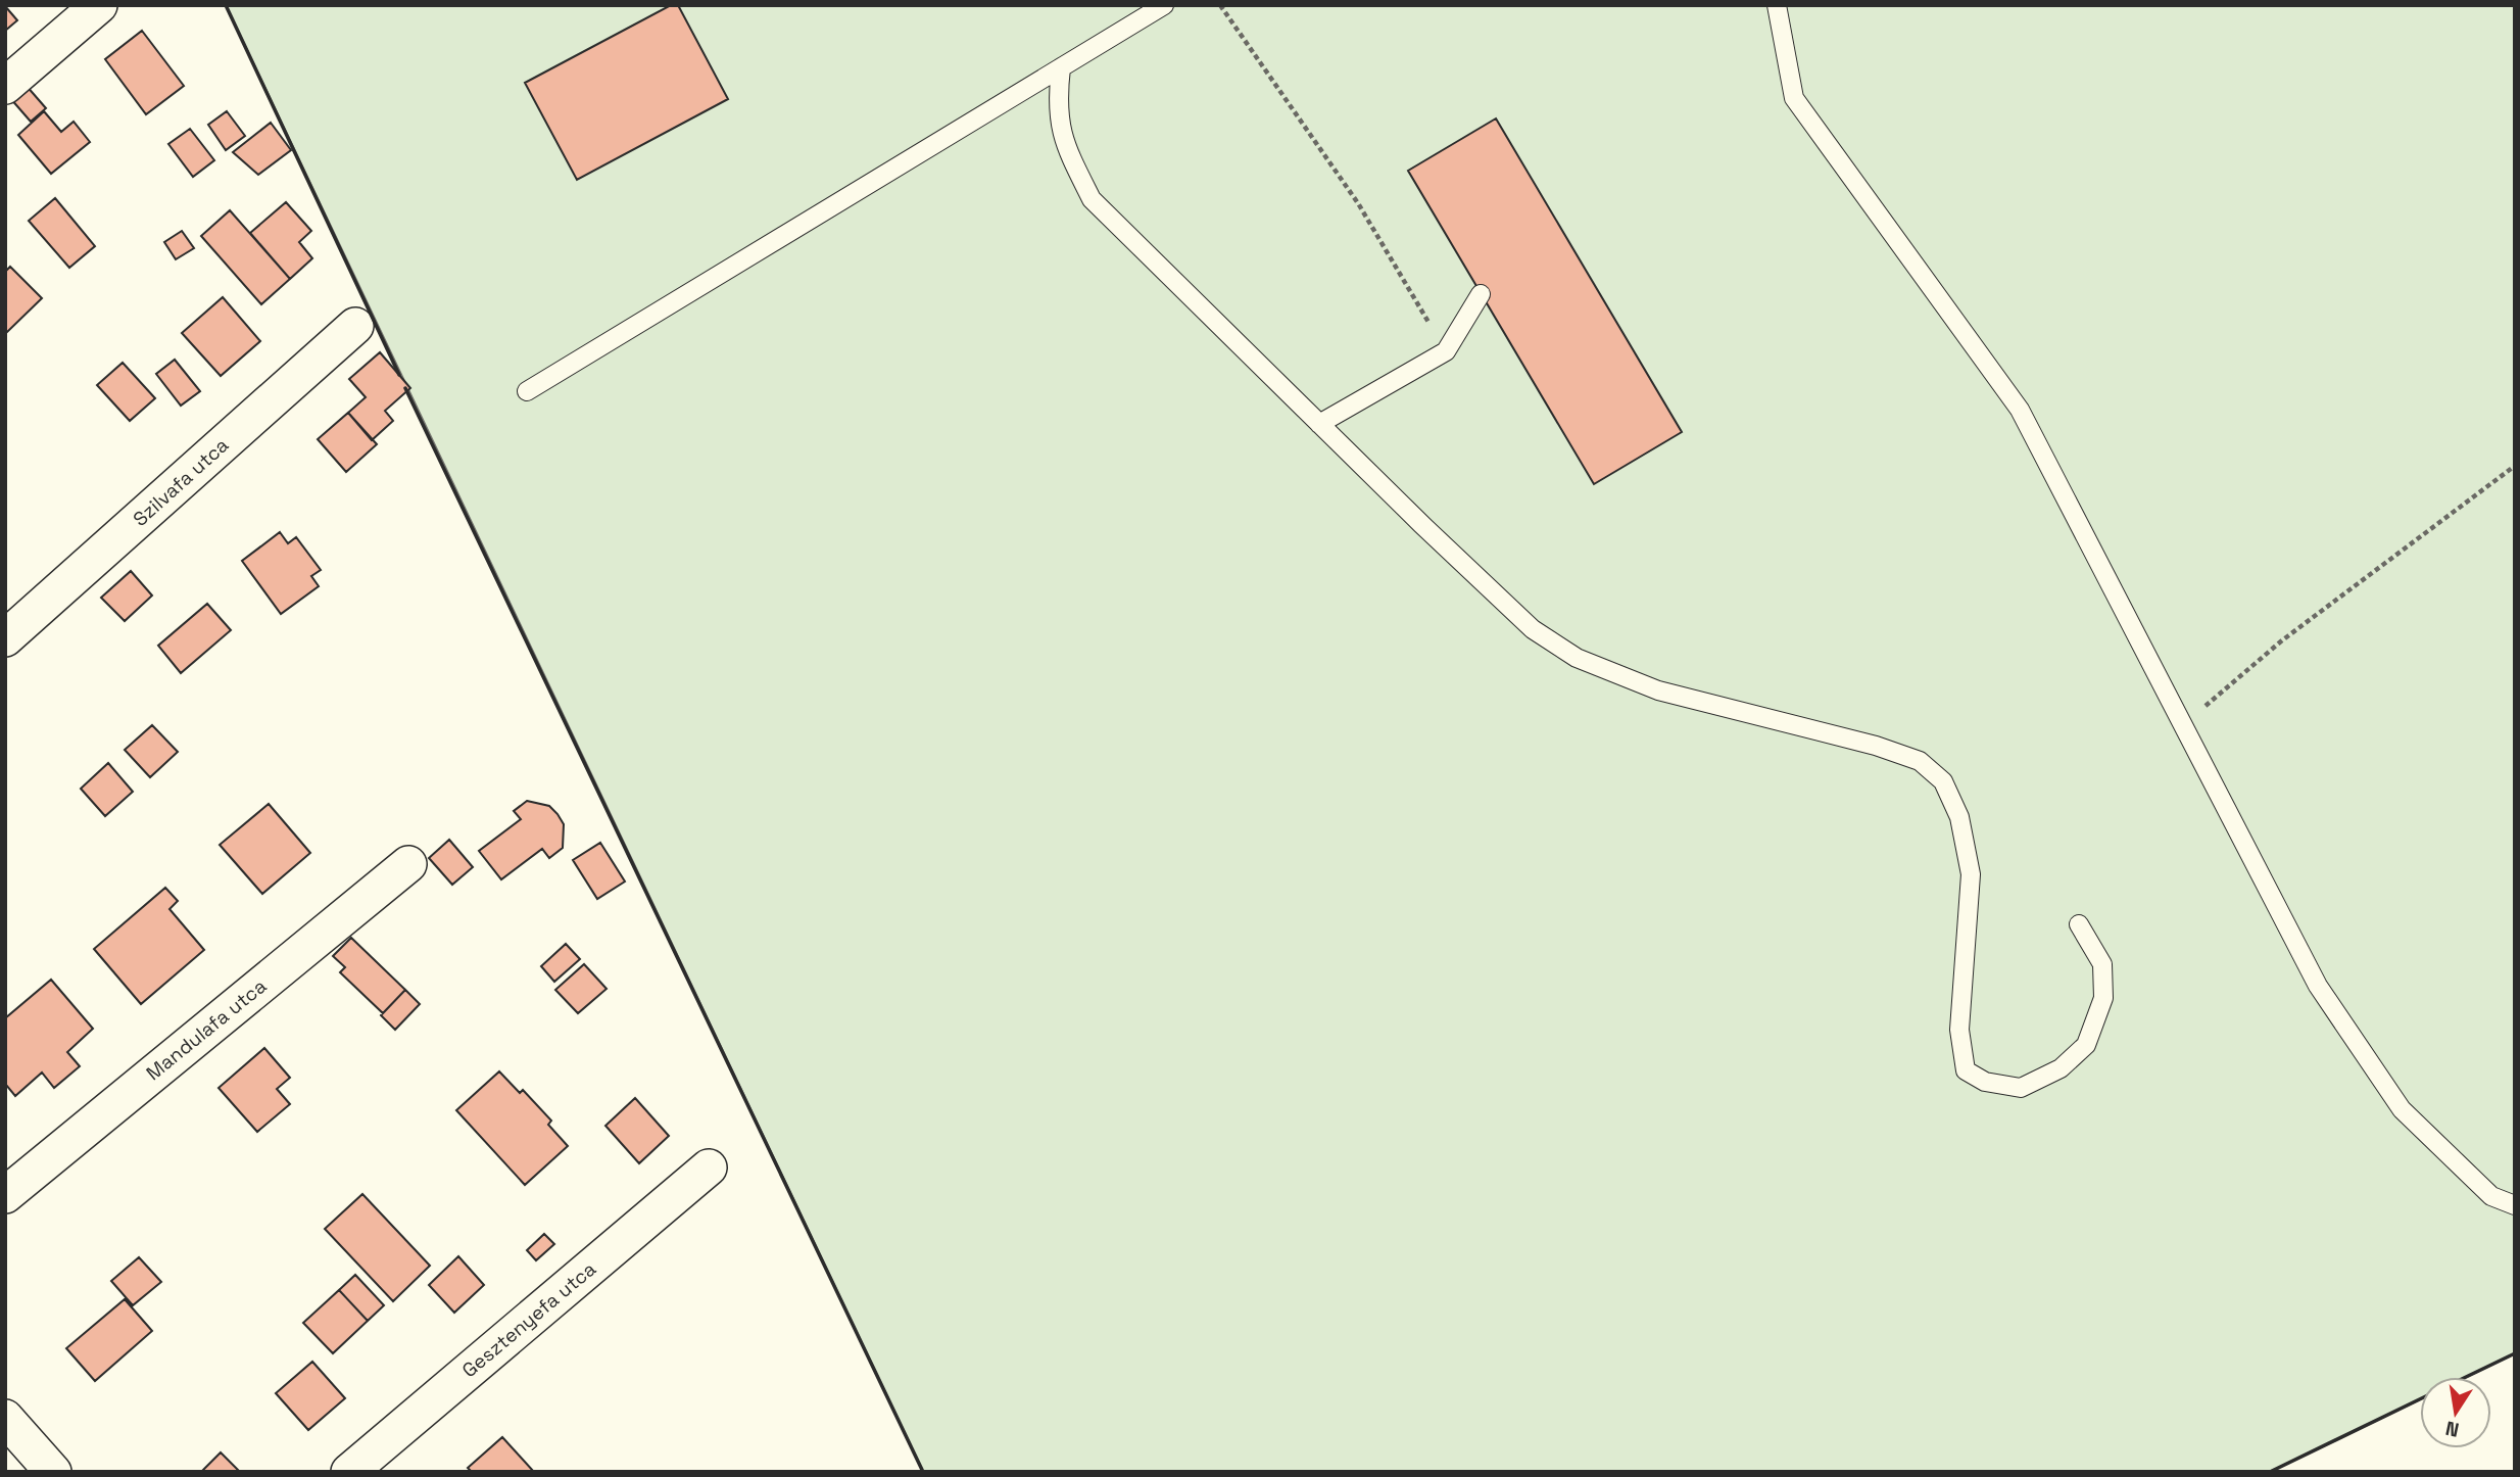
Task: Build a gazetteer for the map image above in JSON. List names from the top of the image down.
{
  "streets": {
    "street": ["Szilvafa utca", "Mandulafa utca", "Gesztenyefa utca"]
  },
  "north": "bottom"
}
